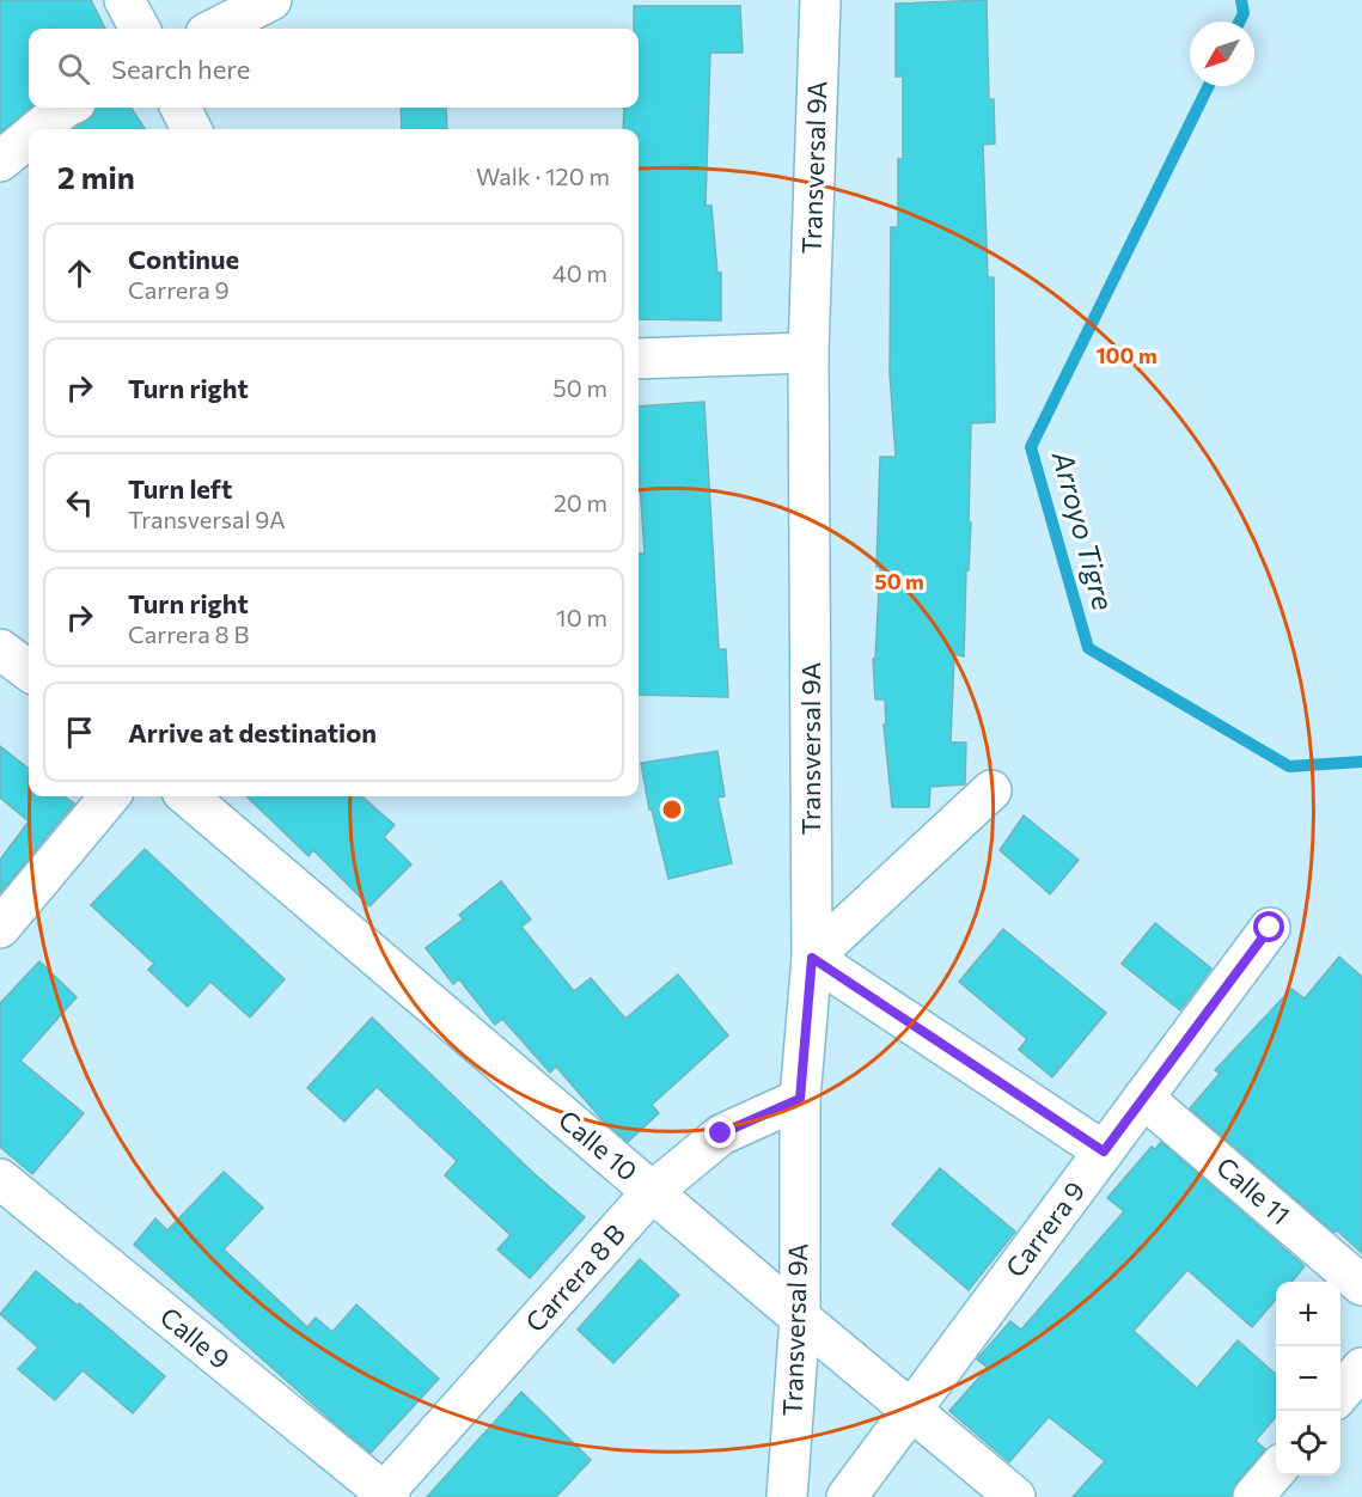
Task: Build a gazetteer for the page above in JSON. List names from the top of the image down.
{
  "streets": {
    "street": [
      "Transversal 9A",
      "Calle 10",
      "Calle 11",
      "Carrera 9",
      "Carrera 8 B",
      "Calle 9"
    ]
  },
  "crossings": [
    ["Transversal 9A", "Calle 10"],
    ["Transversal 9A", "Carrera 8 B"],
    ["Calle 10", "Carrera 9"],
    ["Calle 10", "Carrera 8 B"],
    ["Calle 11", "Carrera 9"],
    ["Carrera 8 B", "Calle 9"]
  ],
  "water": ["Arroyo Tigre"],
  "north": "bottom left",
  "page": {
    "search": "Search here",
    "heading": ["2 min", "Walk · 120 m"],
    "list": [
      ["Continue", "Carrera 9", "40 m"],
      ["Turn right", "50 m"],
      ["Turn left", "Transversal 9A", "20 m"],
      ["Turn right", "Carrera 8 B", "10 m"],
      "Arrive at destination"
    ],
    "map_buttons": ["+", "−"]
  },
  "rings": ["100 m", "50 m"]
}
